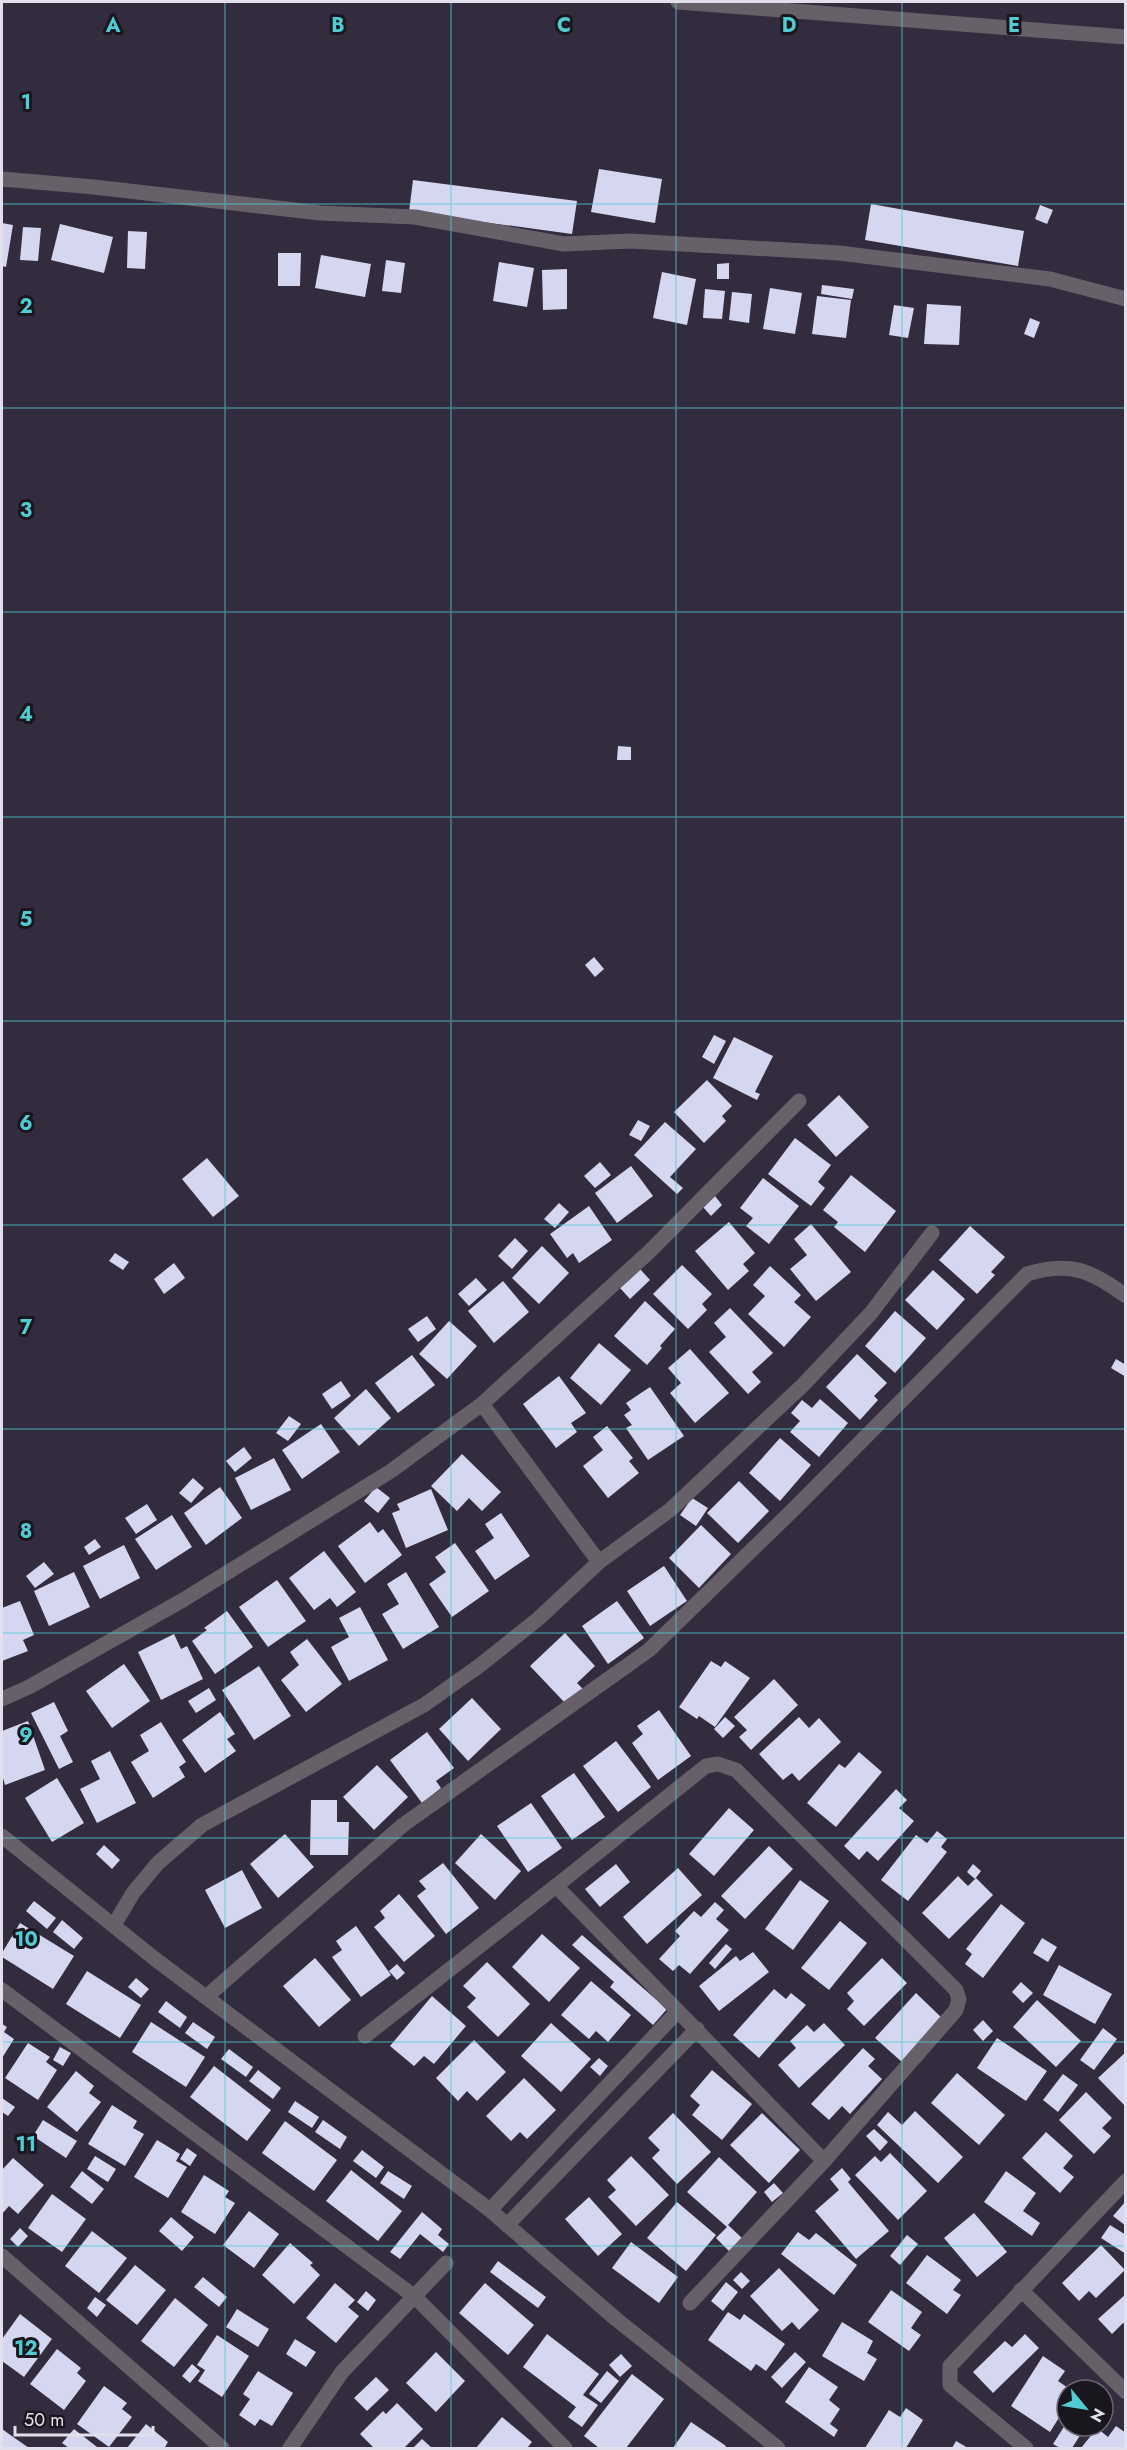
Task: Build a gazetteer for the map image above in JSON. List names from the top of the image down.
{
  "scale_bar": "50 m",
  "north": "bottom right",
  "grid": {
    "columns": [
      "A",
      "B",
      "C",
      "D",
      "E"
    ],
    "rows": [
      "1",
      "2",
      "3",
      "4",
      "5",
      "6",
      "7",
      "8",
      "9",
      "10",
      "11",
      "12"
    ]
  }
}
